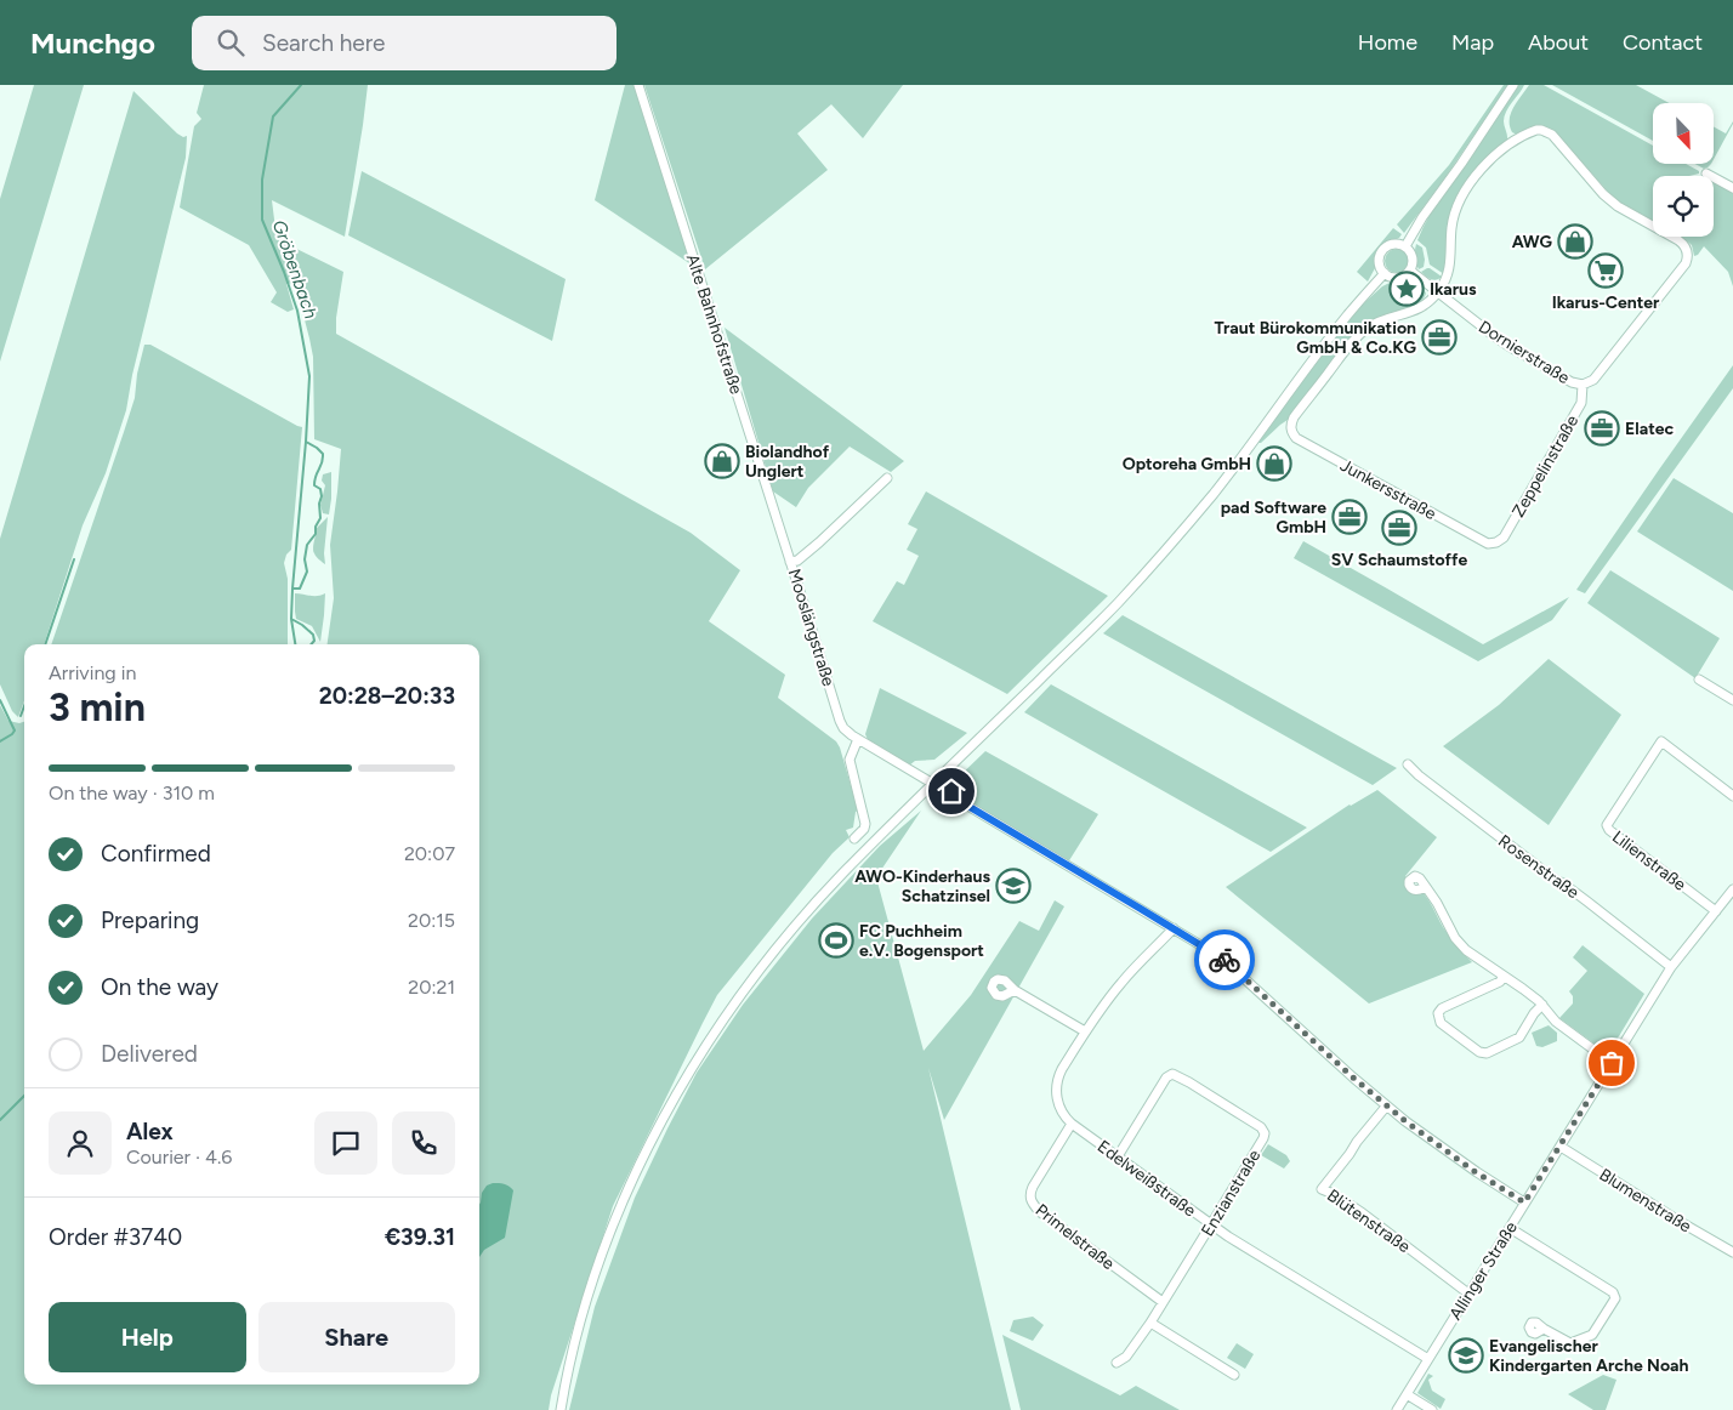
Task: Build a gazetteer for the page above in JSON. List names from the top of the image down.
{
  "streets": {
    "street": [
      "Alte Bahnhofstraße",
      "Dornierstraße",
      "Zeppelinstraße",
      "Junkersstraße",
      "Mooslängstraße",
      "Lilienstraße",
      "Rosenstraße",
      "Edelweißstraße",
      "Enzianstraße",
      "Blumenstraße",
      "Blütenstraße",
      "Primelstraße",
      "Allinger Straße"
    ]
  },
  "crossings": [
    ["Alte Bahnhofstraße", "Mooslängstraße"],
    ["Dornierstraße", "Zeppelinstraße"],
    ["Dornierstraße", "Junkersstraße"],
    ["Zeppelinstraße", "Junkersstraße"],
    ["Lilienstraße", "Allinger Straße"],
    ["Rosenstraße", "Allinger Straße"],
    ["Edelweißstraße", "Enzianstraße"],
    ["Edelweißstraße", "Primelstraße"],
    ["Edelweißstraße", "Allinger Straße"],
    ["Enzianstraße", "Primelstraße"],
    ["Blumenstraße", "Allinger Straße"],
    ["Blütenstraße", "Allinger Straße"]
  ],
  "water": ["Gröbenbach"],
  "places": {
    "shop": ["AWG", "Biolandhof Unglert", "Optoreha GmbH"],
    "supermarket": ["Ikarus-Center"],
    "place": ["Ikarus"],
    "office": [
      "Traut Bürokommunikation GmbH & Co.KG",
      "Elatec",
      "pad Software GmbH",
      "SV Schaumstoffe"
    ],
    "school or university": ["AWO-Kinderhaus Schatzinsel", "Evangelischer Kindergarten Arche Noah"],
    "sports": ["FC Puchheim e.V. Bogensport"]
  },
  "north": "bottom right",
  "page": {
    "header": "Munchgo",
    "search": "Search here",
    "nav": [
      "Home",
      "Map",
      "About",
      "Contact"
    ],
    "heading": ["3 min", "Arriving in", "20:28–20:33"],
    "panel": [
      "Alex",
      "Courier · 4.6",
      "Order #3740",
      "€39.31"
    ],
    "bar": "On the way · 310 m",
    "list": [
      ["Confirmed", "20:07"],
      ["Preparing", "20:15"],
      ["On the way", "20:21"],
      "Delivered"
    ],
    "buttons": ["Help", "Share"]
  }
}
